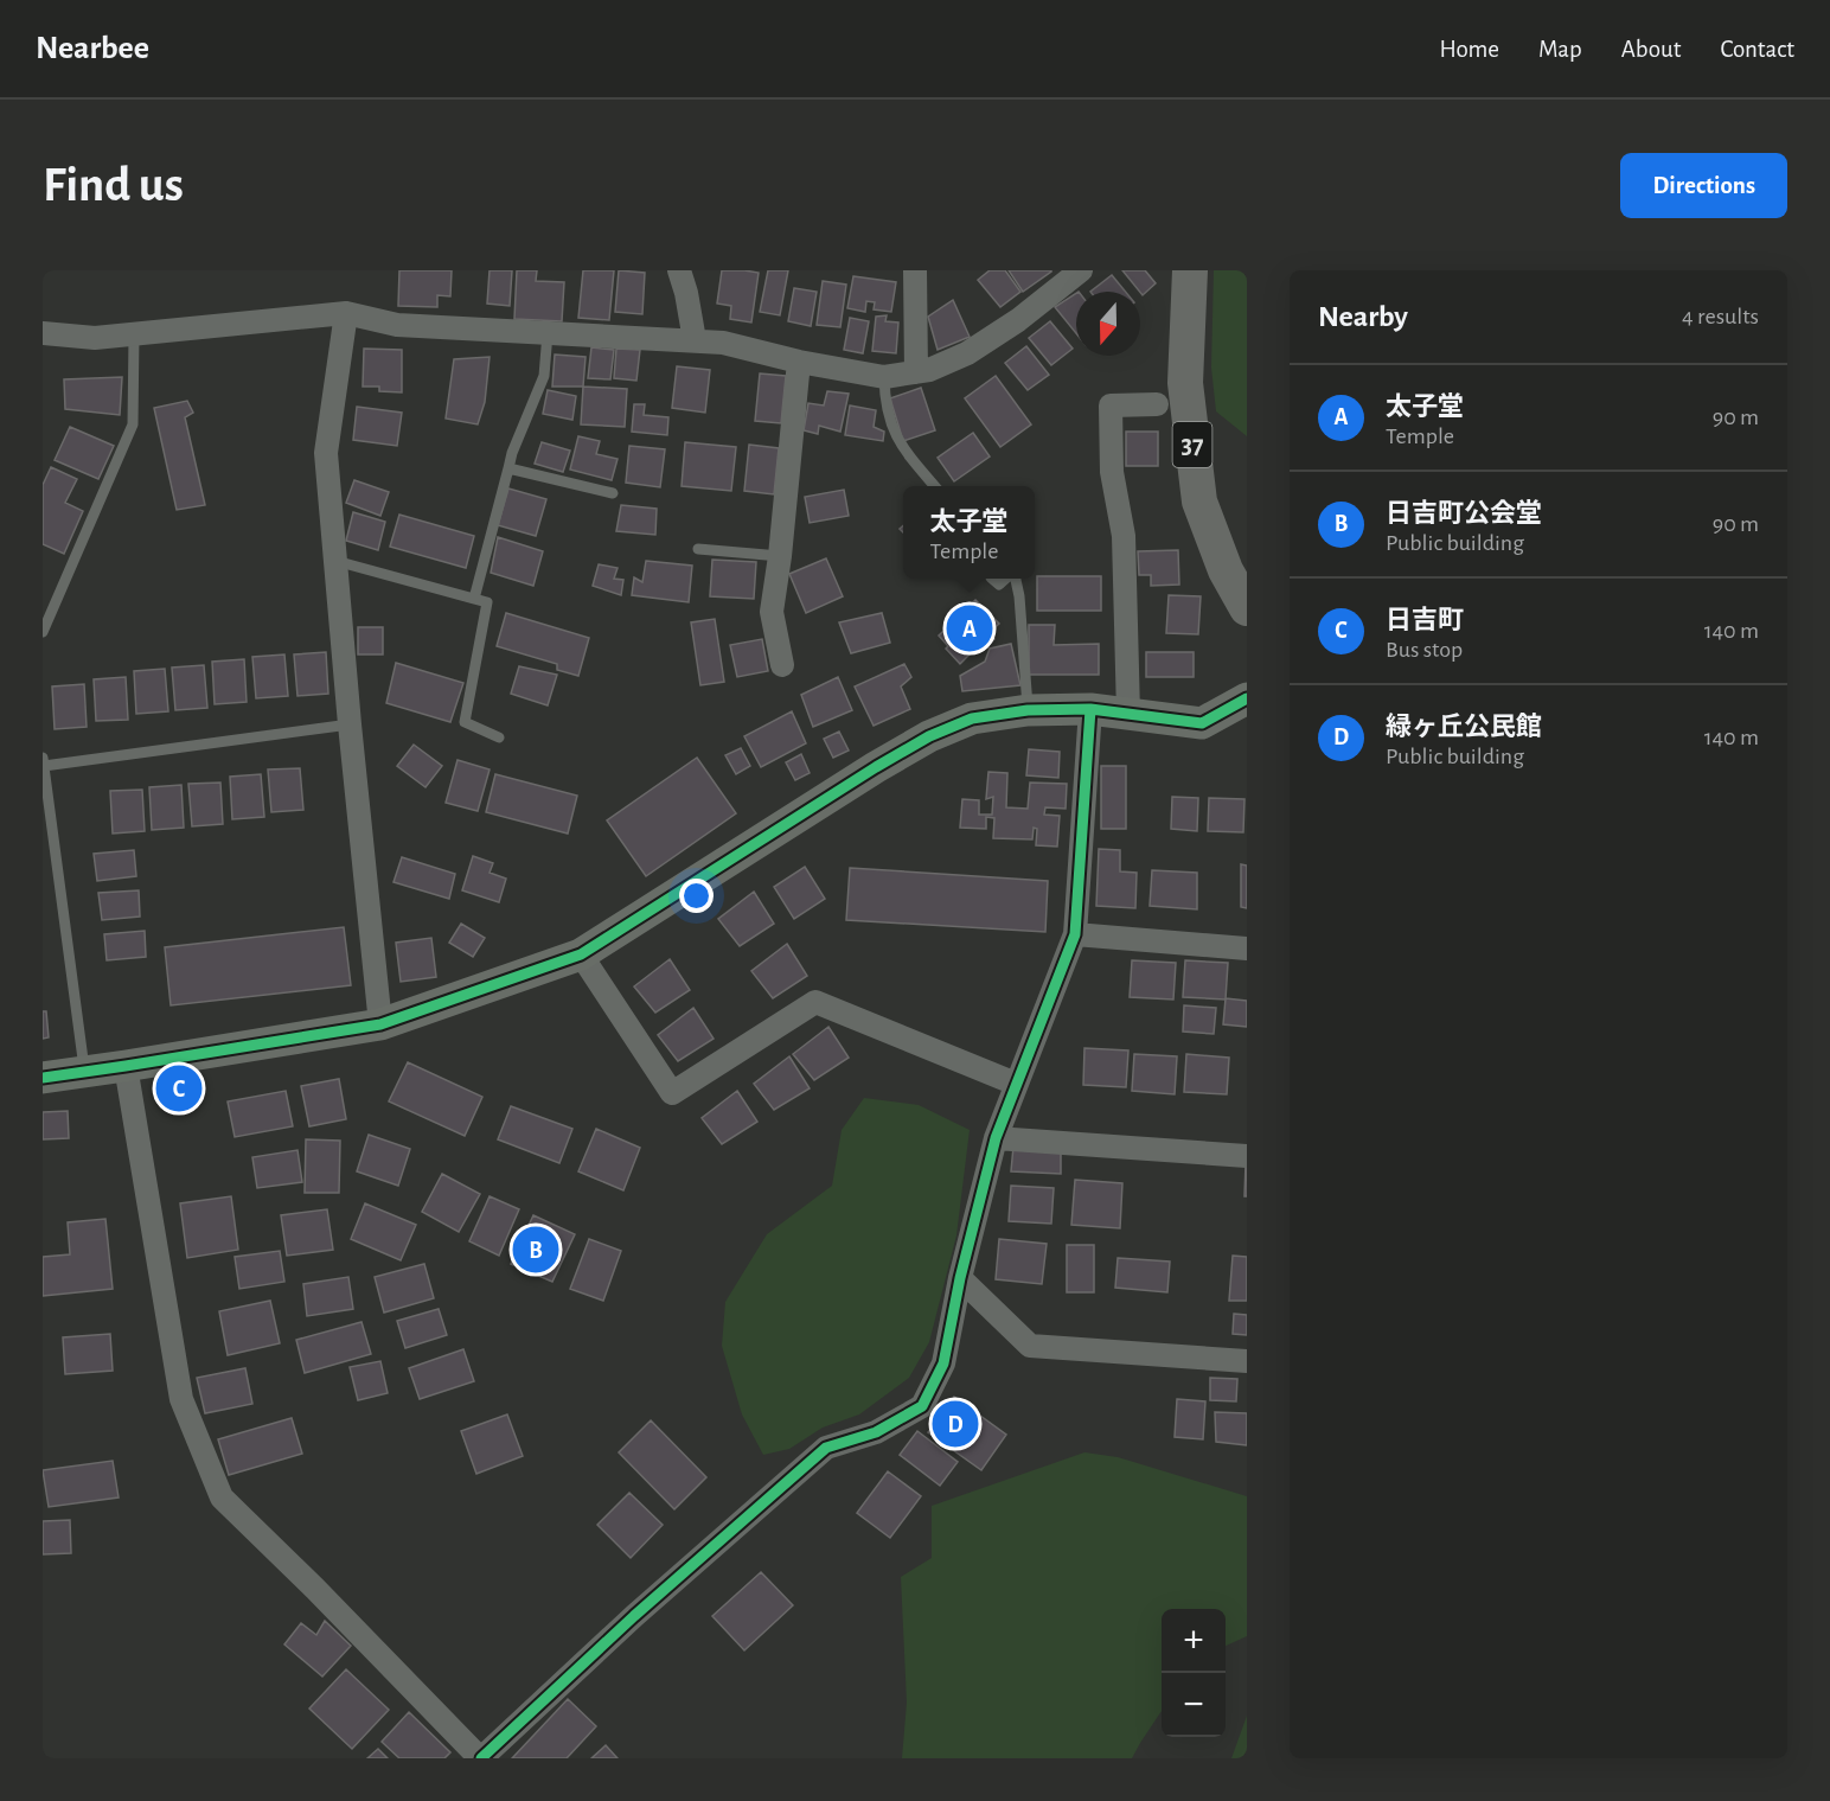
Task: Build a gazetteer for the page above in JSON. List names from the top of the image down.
{
  "streets": {
    "main road": ["37"]
  },
  "north": "bottom",
  "page": {
    "header": "Nearbee",
    "nav": [
      "Home",
      "Map",
      "About",
      "Contact"
    ],
    "buttons": "Directions",
    "title": "Find us",
    "heading": ["Nearby", "4 results"],
    "list": [
      {
        "mark": "A",
        "name": "太子堂",
        "note": "Temple",
        "value": "90 m"
      },
      {
        "mark": "B",
        "name": "日吉町公会堂",
        "note": "Public building",
        "value": "90 m"
      },
      {
        "mark": "C",
        "name": "日吉町",
        "note": "Bus stop",
        "value": "140 m"
      },
      {
        "mark": "D",
        "name": "緑ヶ丘公民館",
        "note": "Public building",
        "value": "140 m"
      }
    ],
    "popup": ["太子堂", "Temple"],
    "pins": [
      "A",
      "C",
      "B",
      "D"
    ],
    "map_buttons": ["+", "−"]
  }
}
